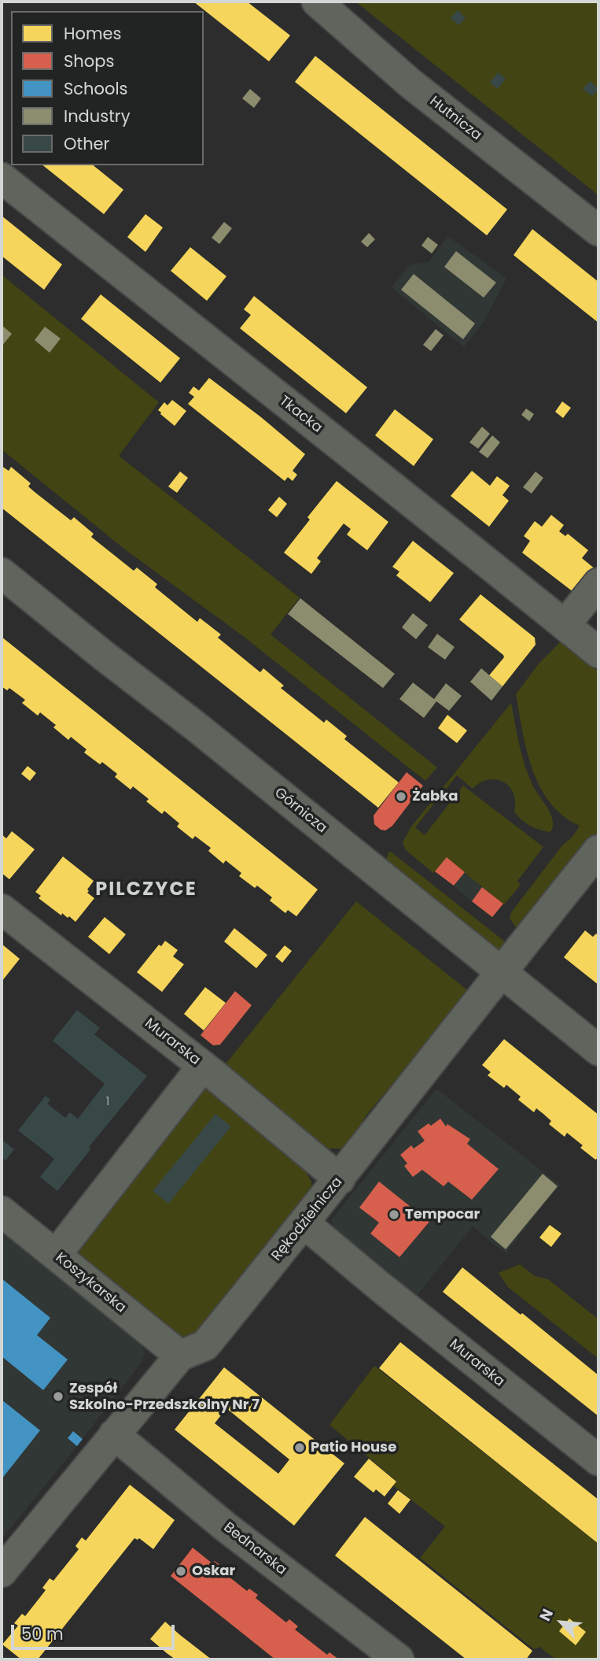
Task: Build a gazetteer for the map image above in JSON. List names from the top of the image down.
{
  "streets": {
    "street": [
      "Hutnicza",
      "Tkacka",
      "Górnicza",
      "Murarska",
      "Rękodzielnicza",
      "Koszykarska",
      "Bednarska"
    ]
  },
  "crossings": [
    ["Górnicza", "Rękodzielnicza"],
    ["Murarska", "Rękodzielnicza"],
    ["Rękodzielnicza", "Koszykarska"],
    ["Rękodzielnicza", "Bednarska"]
  ],
  "districts": ["PILCZYCE"],
  "places": [
    "Żabka",
    "Tempocar",
    "Zespół Szkolno-Przedszkolny Nr 7",
    "Patio House",
    "Oskar"
  ],
  "house_numbers": ["1"],
  "legend": [
    "Homes",
    "Shops",
    "Schools",
    "Industry",
    "Other"
  ],
  "scale_bar": "50 m",
  "north": "top left"
}
